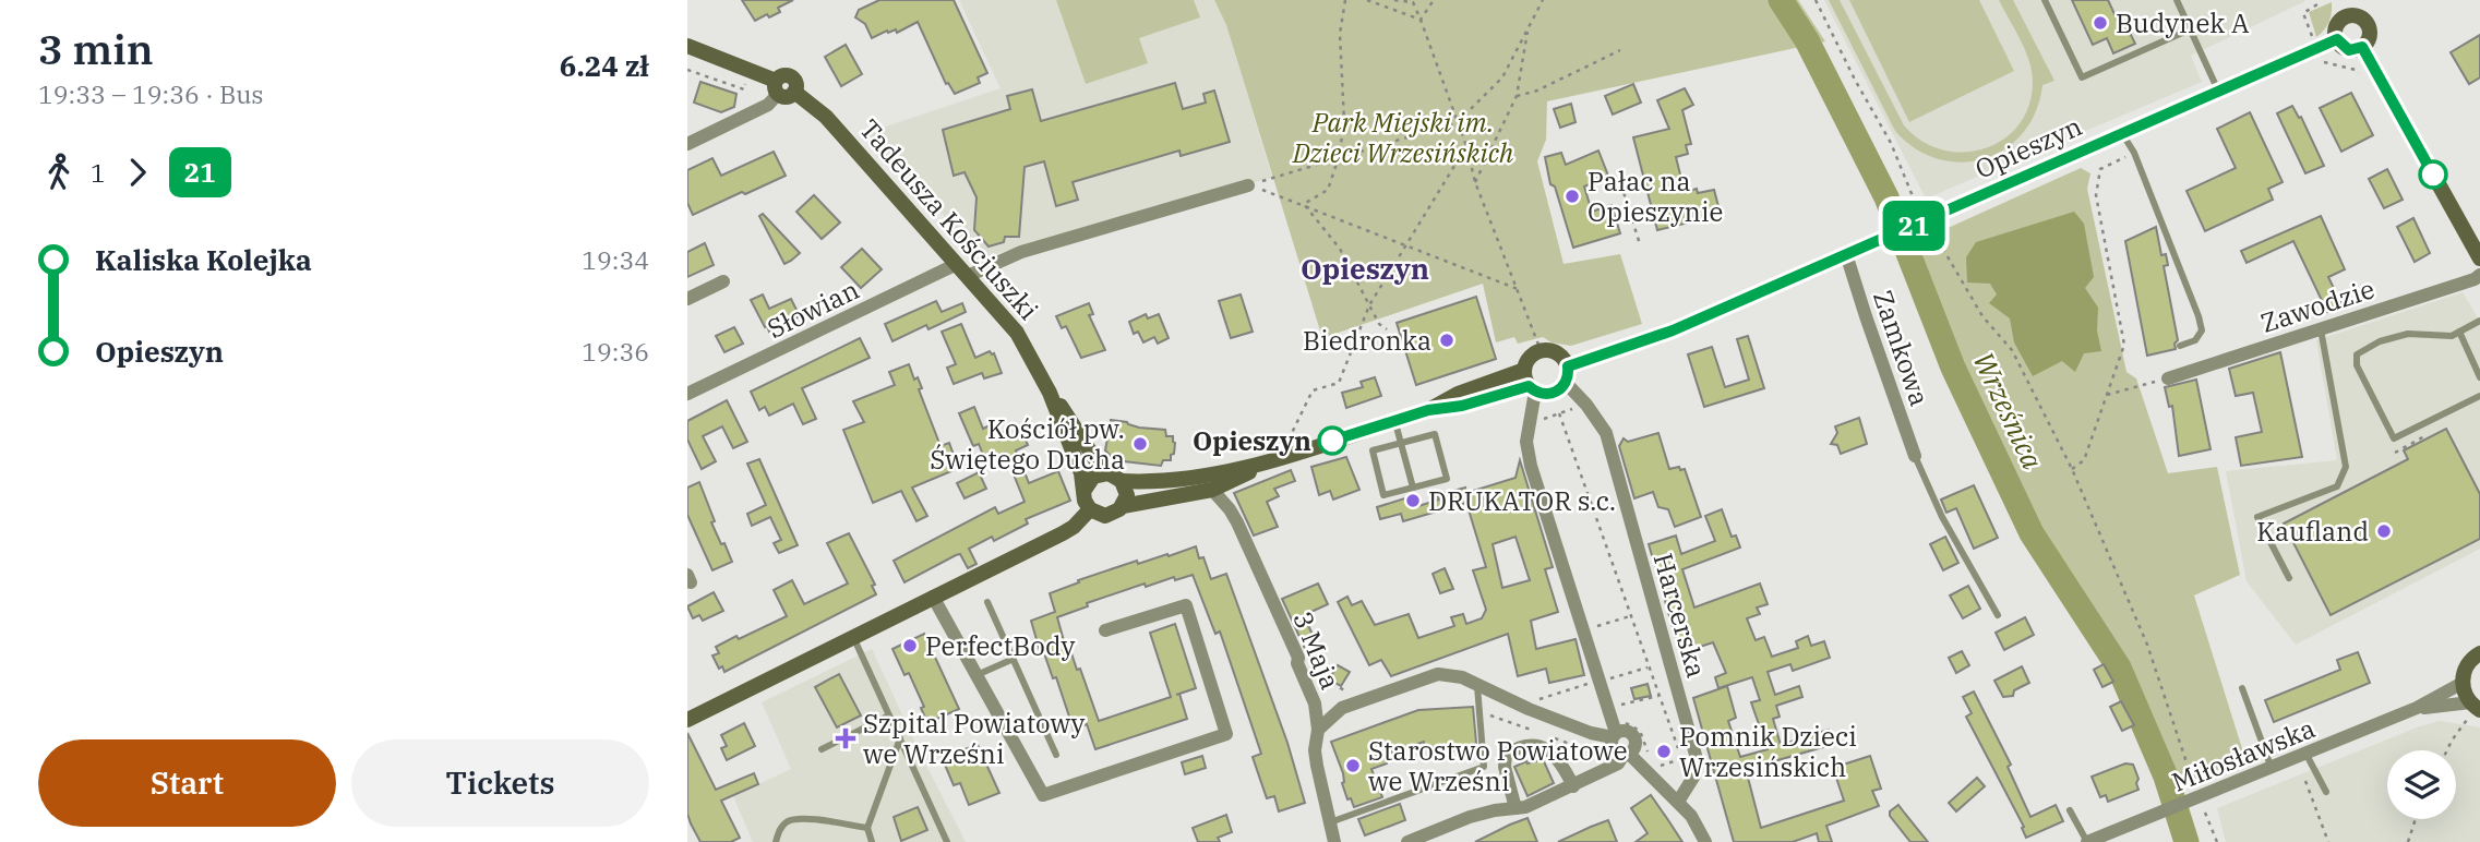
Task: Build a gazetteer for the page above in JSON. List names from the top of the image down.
{
  "streets": {
    "street": [
      "Opieszyn",
      "Tadeusza Kościuszki",
      "Zawodzie",
      "Słowian",
      "Zamkowa",
      "Harcerska",
      "3 Maja",
      "Miłosławska"
    ]
  },
  "crossings": [
    ["Opieszyn", "Zamkowa"],
    ["Opieszyn", "Harcerska"],
    ["Tadeusza Kościuszki", "Słowian"]
  ],
  "districts": ["Opieszyn"],
  "water": ["Wrześnica"],
  "parks": ["Park Miejski im. Dzieci Wrzesińskich"],
  "places": {
    "other": [
      "Budynek A",
      "Pałac na Opieszynie",
      "Biedronka",
      "Opieszyn",
      "Kościół pw. Świętego Ducha",
      "DRUKATOR s.c.",
      "Kaufland",
      "PerfectBody",
      "Pomnik Dzieci Wrzesińskich",
      "Starostwo Powiatowe we Wrześni"
    ],
    "health": ["Szpital Powiatowy we Wrześni"]
  },
  "lines": ["bus line 21"],
  "page": {
    "heading": ["3 min", "19:33 – 19:36 · Bus", "6.24 zł"],
    "on_map": "21",
    "legs": ["1", "21"],
    "list": [
      {
        "name": "Kaliska Kolejka",
        "value": "19:34"
      },
      {
        "name": "Opieszyn",
        "value": "19:36"
      }
    ],
    "buttons": ["Start", "Tickets"]
  }
}
